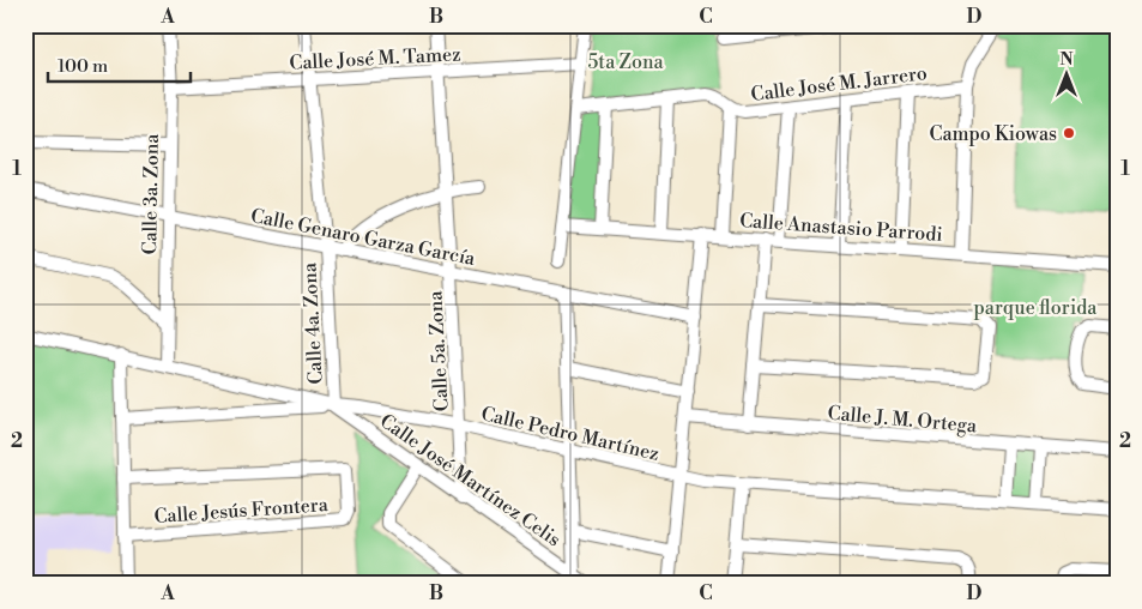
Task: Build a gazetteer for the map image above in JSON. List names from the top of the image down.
{
  "streets": {
    "street": [
      "Calle José M. Tamez",
      "Calle José M. Jarrero",
      "Calle 3a. Zona",
      "Calle Anastasio Parrodi",
      "Calle Genaro Garza García",
      "Calle 4a. Zona",
      "Calle 5a. Zona",
      "Calle J. M. Ortega",
      "Calle Pedro Martínez",
      "Calle José Martínez Celis",
      "Calle Jesús Frontera"
    ]
  },
  "crossings": [
    ["Calle José M. Tamez", "Calle 3a. Zona"],
    ["Calle José M. Tamez", "Calle 4a. Zona"],
    ["Calle José M. Tamez", "Calle 5a. Zona"],
    ["Calle 3a. Zona", "Calle Genaro Garza García"],
    ["Calle 3a. Zona", "Calle Pedro Martínez"],
    ["Calle Genaro Garza García", "Calle 4a. Zona"],
    ["Calle Genaro Garza García", "Calle 5a. Zona"],
    ["Calle 4a. Zona", "Calle Pedro Martínez"],
    ["Calle 4a. Zona", "Calle José Martínez Celis"],
    ["Calle 5a. Zona", "Calle Pedro Martínez"],
    ["Calle 5a. Zona", "Calle José Martínez Celis"],
    ["Calle Pedro Martínez", "Calle José Martínez Celis"]
  ],
  "parks": ["5ta Zona", "parque florida"],
  "places": ["Campo Kiowas"],
  "scale_bar": "100 m",
  "north": "top",
  "grid": {
    "columns": [
      "A",
      "B",
      "C",
      "D"
    ],
    "rows": ["1", "2"]
  }
}
